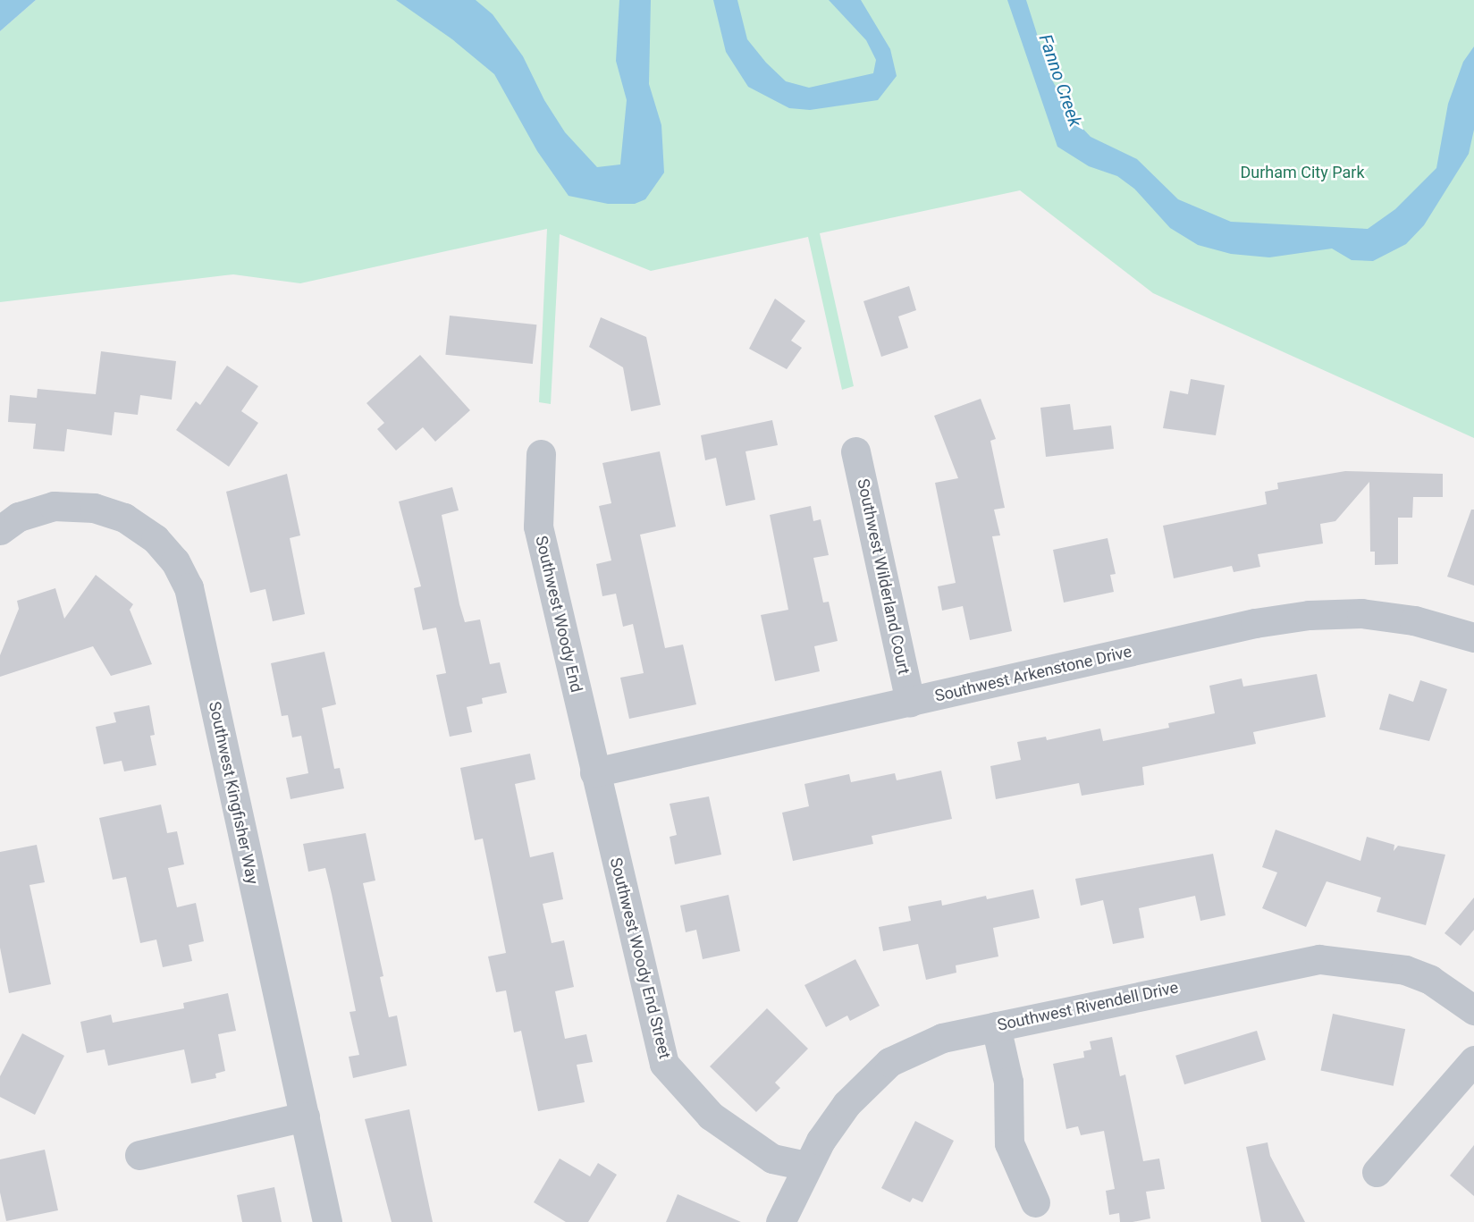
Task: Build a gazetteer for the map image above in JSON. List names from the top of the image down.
{
  "streets": {
    "street": [
      "Southwest Wilderland Court",
      "Southwest Woody End",
      "Southwest Arkenstone Drive",
      "Southwest Kingfisher Way",
      "Southwest Woody End Street",
      "Southwest Rivendell Drive"
    ]
  },
  "crossings": [
    ["Southwest Wilderland Court", "Southwest Arkenstone Drive"],
    ["Southwest Woody End", "Southwest Arkenstone Drive"],
    ["Southwest Woody End", "Southwest Woody End Street"],
    ["Southwest Arkenstone Drive", "Southwest Woody End Street"],
    ["Southwest Woody End Street", "Southwest Rivendell Drive"]
  ],
  "water": ["Fanno Creek"],
  "parks": ["Durham City Park"]
}
